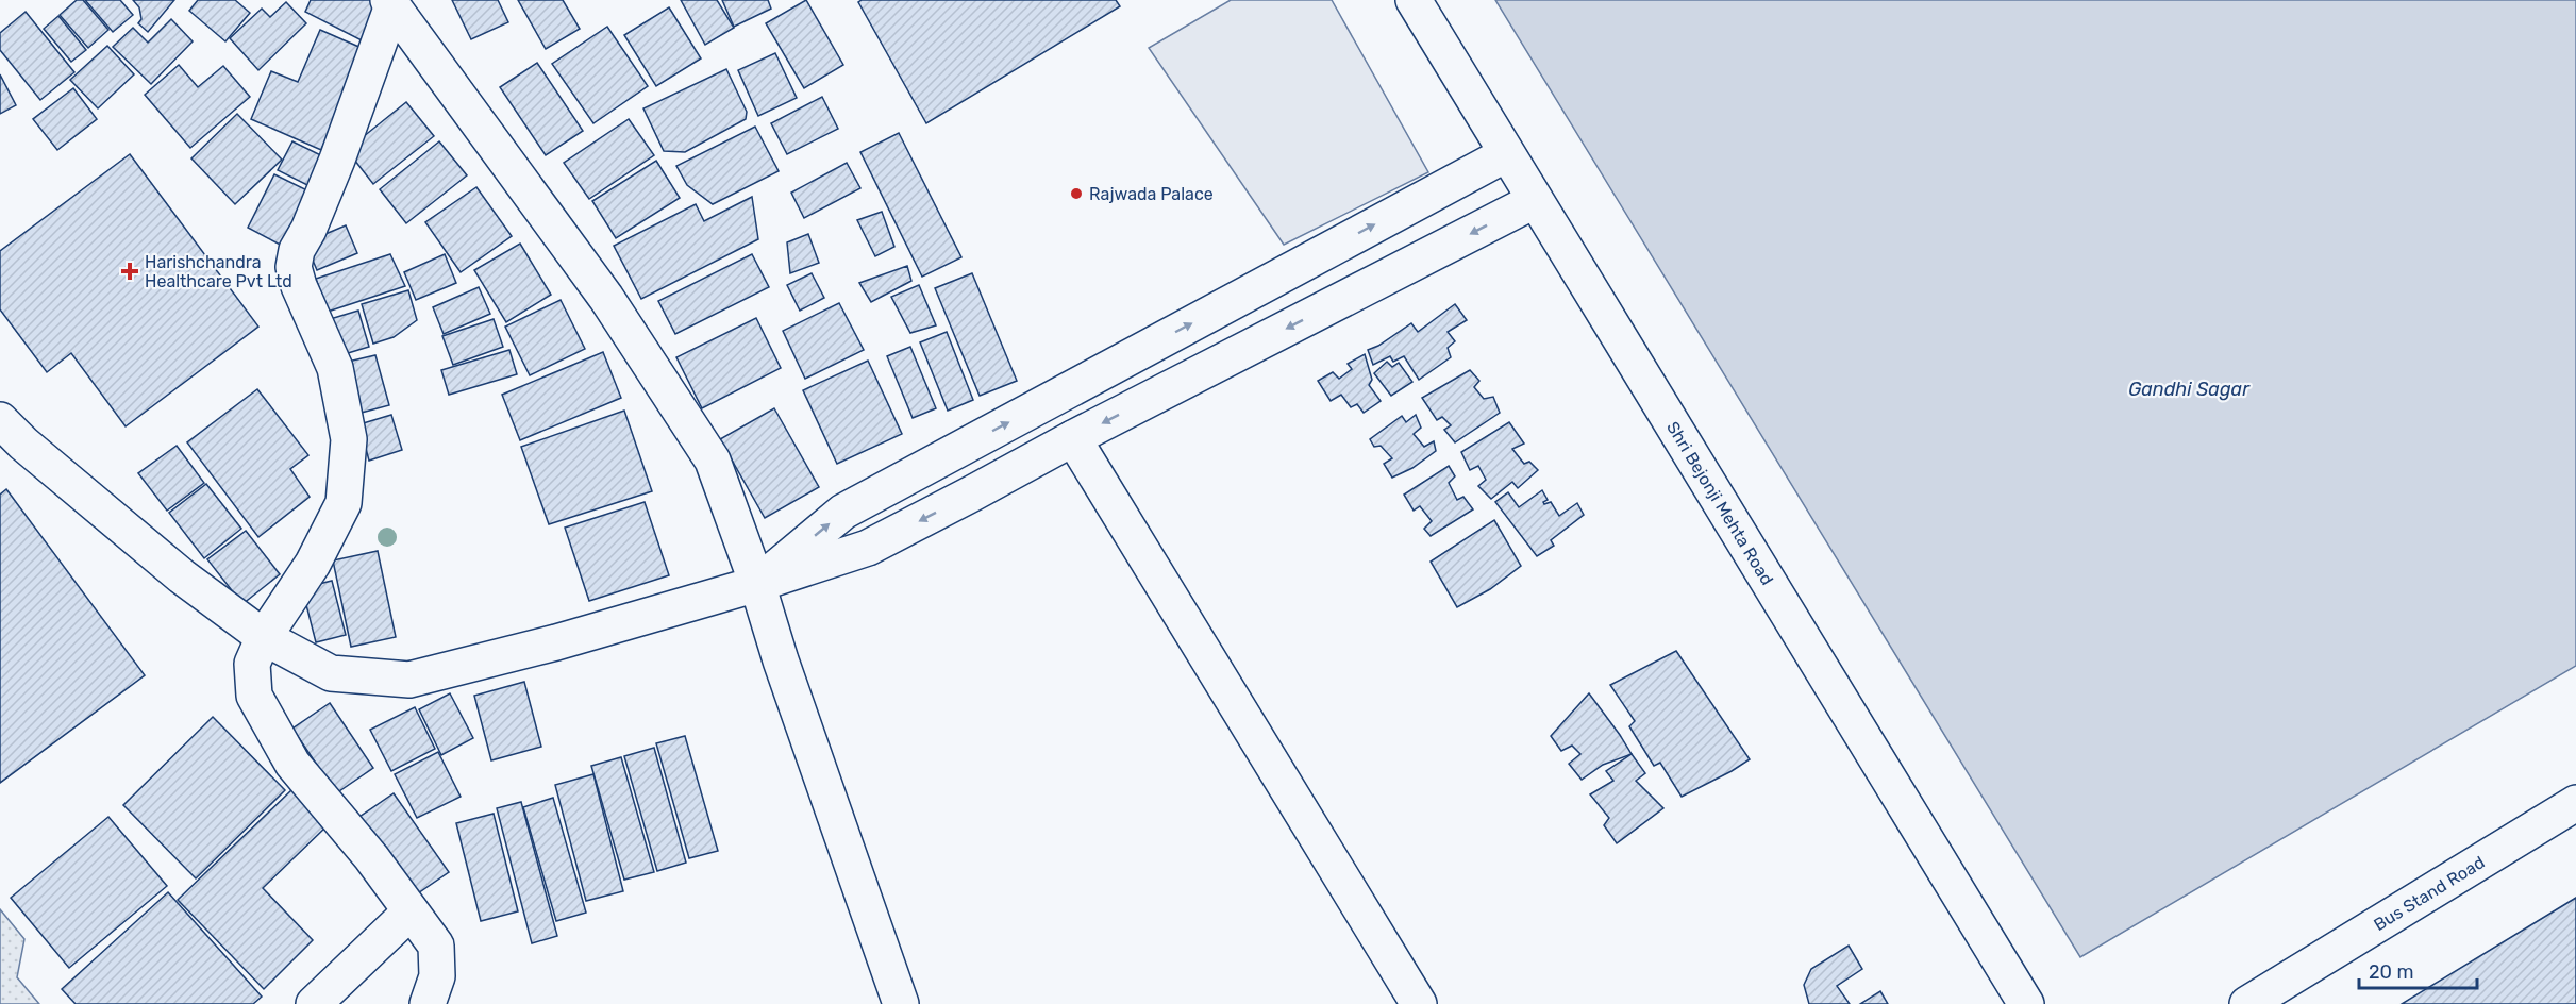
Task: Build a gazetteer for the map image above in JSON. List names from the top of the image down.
{
  "streets": {
    "street": ["Shri Bejonji Mehta Road", "Bus Stand Road"]
  },
  "water": ["Gandhi Sagar"],
  "places": {
    "other": ["Rajwada Palace"],
    "health": ["Harishchandra Healthcare Pvt Ltd"]
  },
  "scale_bar": "20 m"
}
